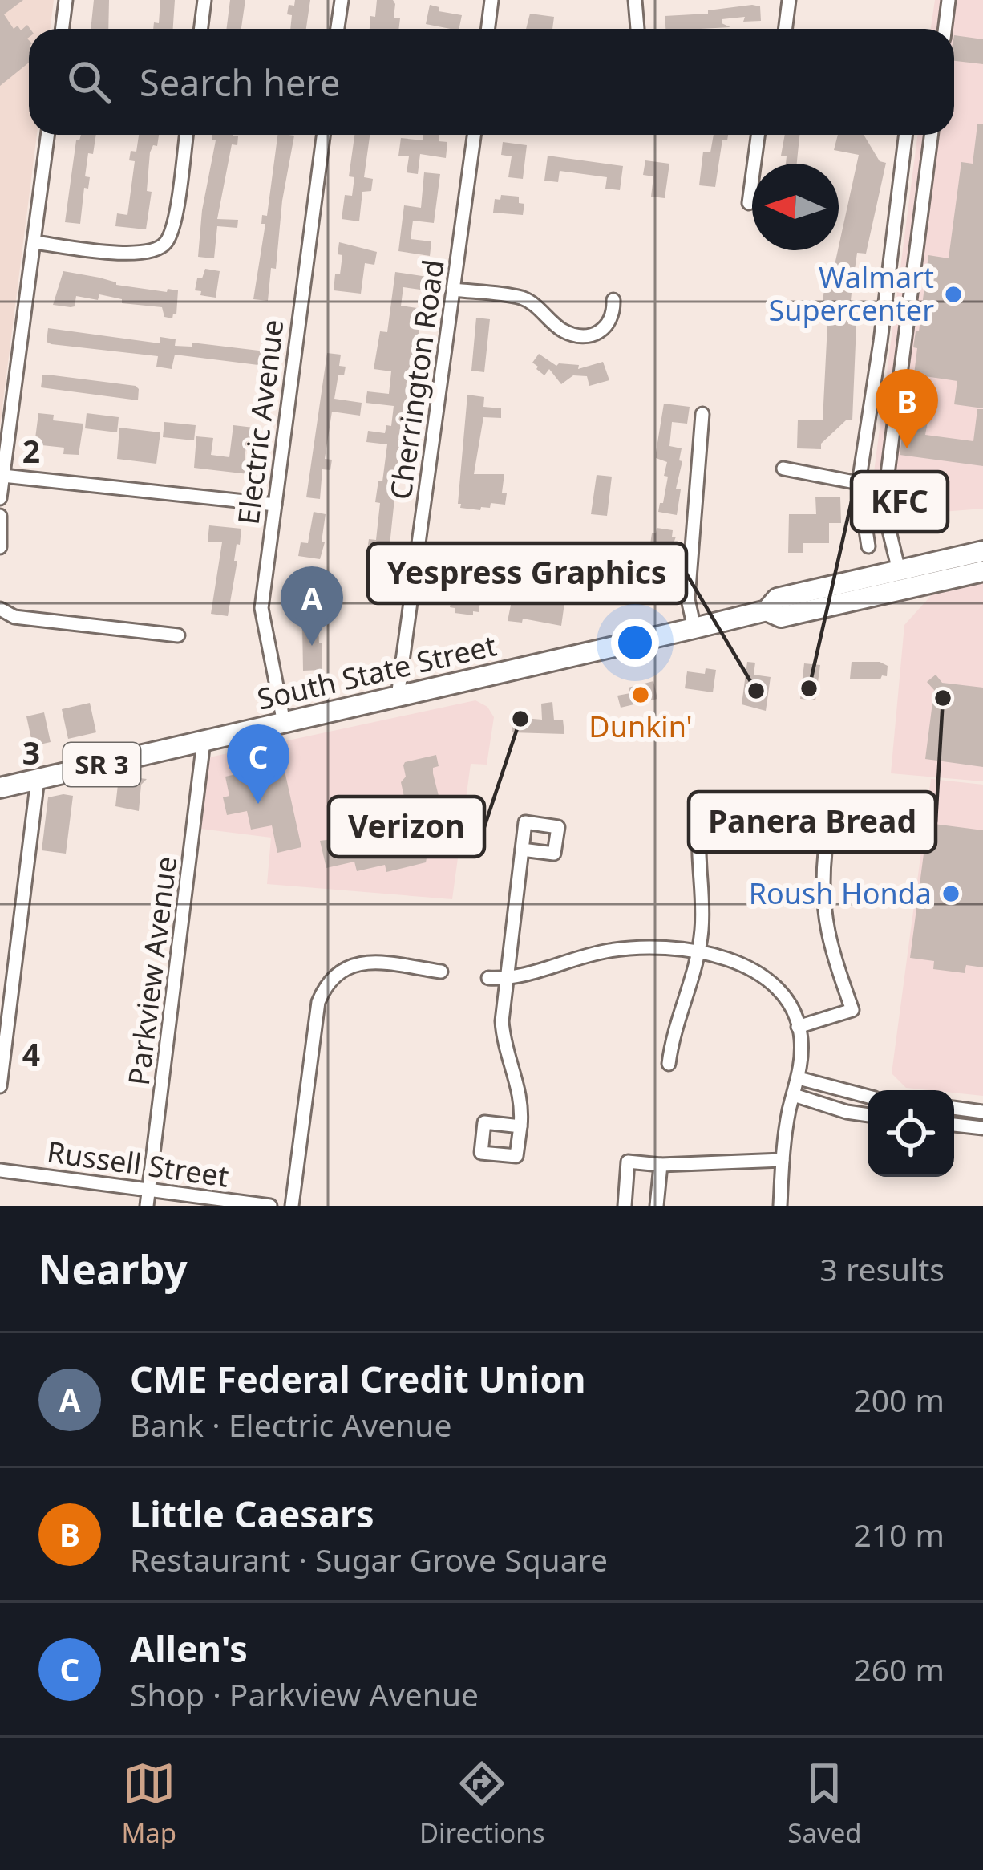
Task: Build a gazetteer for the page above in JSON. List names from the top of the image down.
{
  "streets": {
    "main road": ["South State Street", "SR 3"],
    "street": [
      "Cherrington Road",
      "Electric Avenue",
      "Parkview Avenue",
      "Russell Street"
    ]
  },
  "crossings": [
    ["Cherrington Road", "South State Street"],
    ["Electric Avenue", "South State Street"],
    ["South State Street", "Parkview Avenue"],
    ["Parkview Avenue", "Russell Street"]
  ],
  "places": [
    "Walmart Supercenter",
    "KFC",
    "Yespress Graphics",
    "Dunkin'",
    "Panera Bread",
    "Verizon",
    "Roush Honda"
  ],
  "north": "left",
  "page": {
    "search": "Search here",
    "pins": ["B", "A", "C"],
    "heading": ["Nearby", "3 results"],
    "list": [
      {
        "mark": "A",
        "name": "CME Federal Credit Union",
        "note": "Bank · Electric Avenue",
        "value": "200 m"
      },
      {
        "mark": "B",
        "name": "Little Caesars",
        "note": "Restaurant · Sugar Grove Square",
        "value": "210 m"
      },
      {
        "mark": "C",
        "name": "Allen's",
        "note": "Shop · Parkview Avenue",
        "value": "260 m"
      }
    ],
    "nav": ["Map", "Directions", "Saved"]
  },
  "grid": {
    "rows": ["2", "3", "4"]
  }
}
